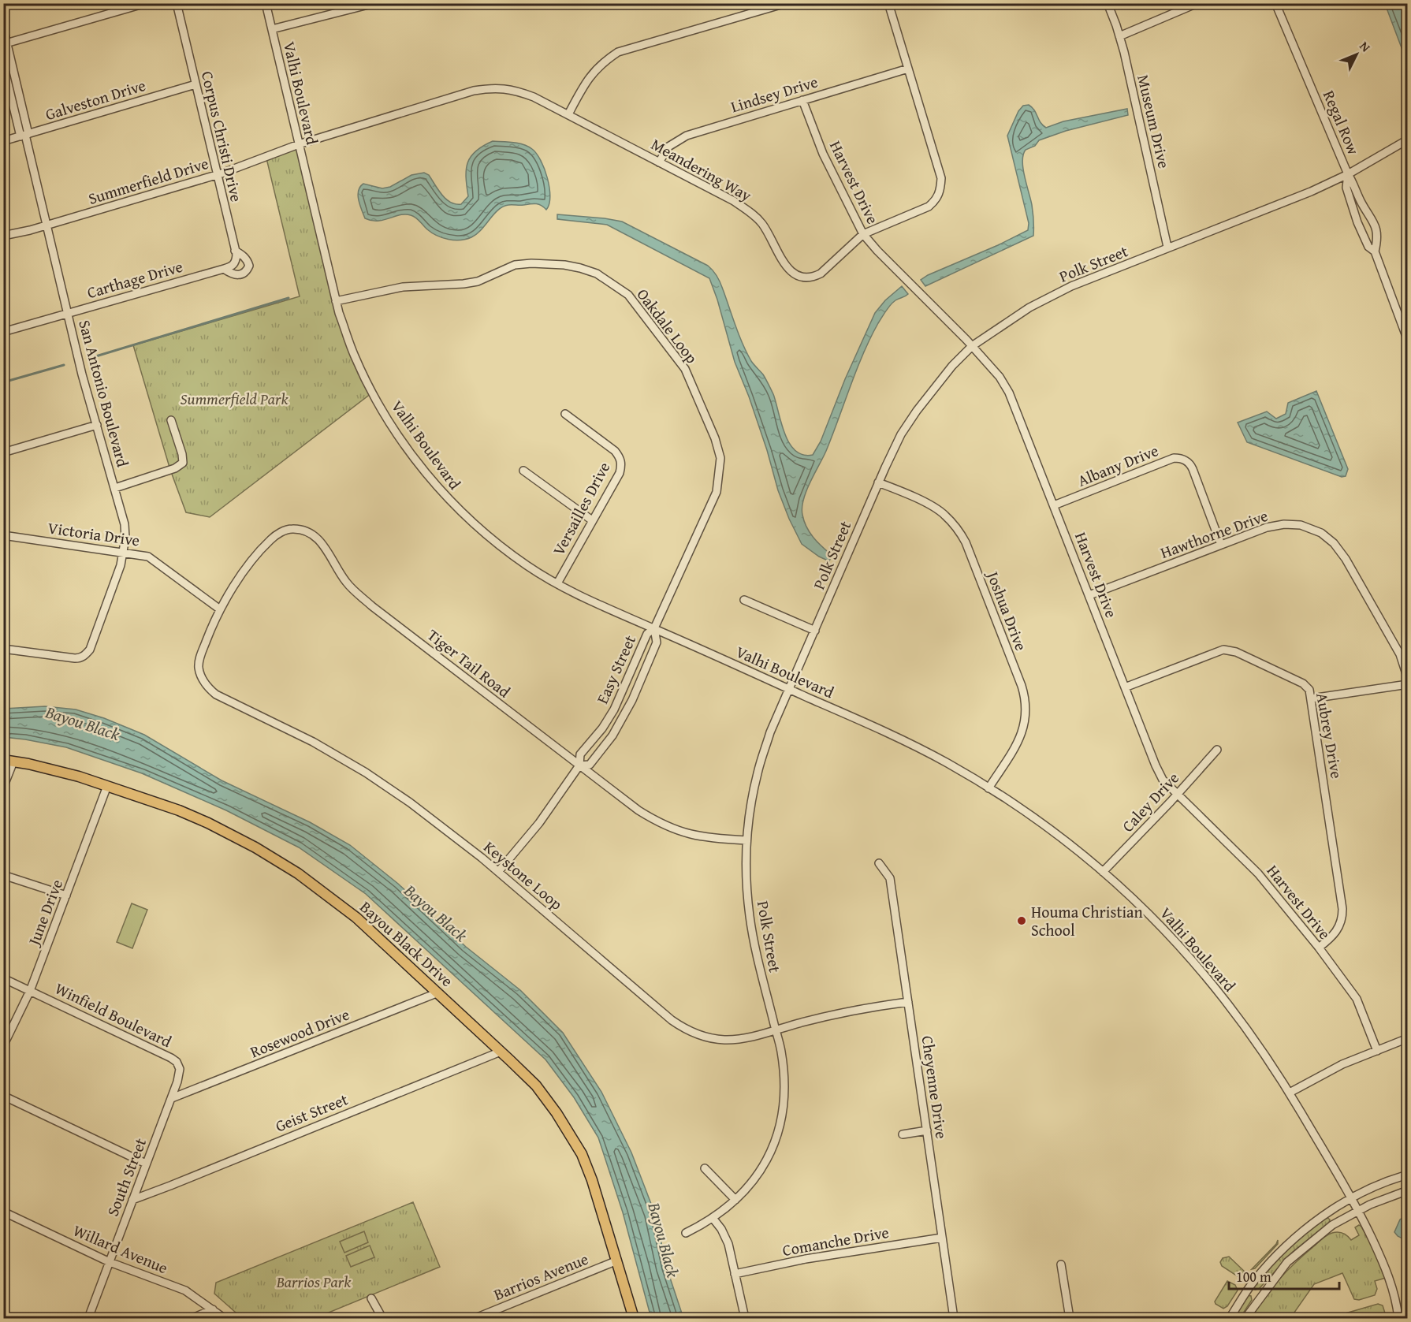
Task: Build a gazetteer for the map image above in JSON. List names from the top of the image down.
{
  "streets": {
    "main road": ["Bayou Black Drive"],
    "street": [
      "Valhi Boulevard",
      "Lindsey Drive",
      "Galveston Drive",
      "Museum Drive",
      "Regal Row",
      "Corpus Christi Drive",
      "Meandering Way",
      "Summerfield Drive",
      "Harvest Drive",
      "Polk Street",
      "Carthage Drive",
      "Oakdale Loop",
      "San Antonio Boulevard",
      "Albany Drive",
      "Versailles Drive",
      "Victoria Drive",
      "Hawthorne Drive",
      "Joshua Drive",
      "Tiger Tail Road",
      "Easy Street",
      "Aubrey Drive",
      "Caley Drive",
      "Keystone Loop",
      "June Drive",
      "Winfield Boulevard",
      "Rosewood Drive",
      "Cheyenne Drive",
      "Geist Street",
      "South Street",
      "Comanche Drive",
      "Willard Avenue",
      "Barrios Avenue"
    ]
  },
  "crossings": [
    ["Valhi Boulevard", "Meandering Way"],
    ["Valhi Boulevard", "Summerfield Drive"],
    ["Valhi Boulevard", "Polk Street"],
    ["Valhi Boulevard", "Oakdale Loop"],
    ["Valhi Boulevard", "Versailles Drive"],
    ["Valhi Boulevard", "Joshua Drive"],
    ["Valhi Boulevard", "Easy Street"],
    ["Valhi Boulevard", "Caley Drive"],
    ["Lindsey Drive", "Meandering Way"],
    ["Lindsey Drive", "Harvest Drive"],
    ["Galveston Drive", "Corpus Christi Drive"],
    ["Galveston Drive", "San Antonio Boulevard"],
    ["Museum Drive", "Polk Street"],
    ["Regal Row", "Polk Street"],
    ["Corpus Christi Drive", "Summerfield Drive"],
    ["Corpus Christi Drive", "Carthage Drive"],
    ["Meandering Way", "Summerfield Drive"],
    ["Meandering Way", "Harvest Drive"],
    ["Summerfield Drive", "San Antonio Boulevard"],
    ["Harvest Drive", "Polk Street"],
    ["Harvest Drive", "Albany Drive"],
    ["Harvest Drive", "Hawthorne Drive"],
    ["Harvest Drive", "Aubrey Drive"],
    ["Harvest Drive", "Caley Drive"],
    ["Polk Street", "Joshua Drive"],
    ["Polk Street", "Tiger Tail Road"],
    ["Polk Street", "Keystone Loop"],
    ["Carthage Drive", "San Antonio Boulevard"],
    ["Oakdale Loop", "Easy Street"],
    ["San Antonio Boulevard", "Victoria Drive"],
    ["Albany Drive", "Hawthorne Drive"],
    ["Victoria Drive", "Tiger Tail Road"],
    ["Victoria Drive", "Keystone Loop"],
    ["Tiger Tail Road", "Easy Street"],
    ["Tiger Tail Road", "Keystone Loop"],
    ["Easy Street", "Keystone Loop"],
    ["Keystone Loop", "Cheyenne Drive"],
    ["June Drive", "Bayou Black Drive"],
    ["June Drive", "Winfield Boulevard"],
    ["Bayou Black Drive", "Rosewood Drive"],
    ["Bayou Black Drive", "Geist Street"],
    ["Bayou Black Drive", "Barrios Avenue"],
    ["Winfield Boulevard", "Rosewood Drive"],
    ["Winfield Boulevard", "South Street"],
    ["Rosewood Drive", "South Street"],
    ["Cheyenne Drive", "Comanche Drive"],
    ["Geist Street", "South Street"],
    ["South Street", "Willard Avenue"]
  ],
  "water": ["Bayou Black"],
  "parks": ["Summerfield Park", "Barrios Park"],
  "places": ["Houma Christian School"],
  "scale_bar": "100 m",
  "north": "top right"
}
